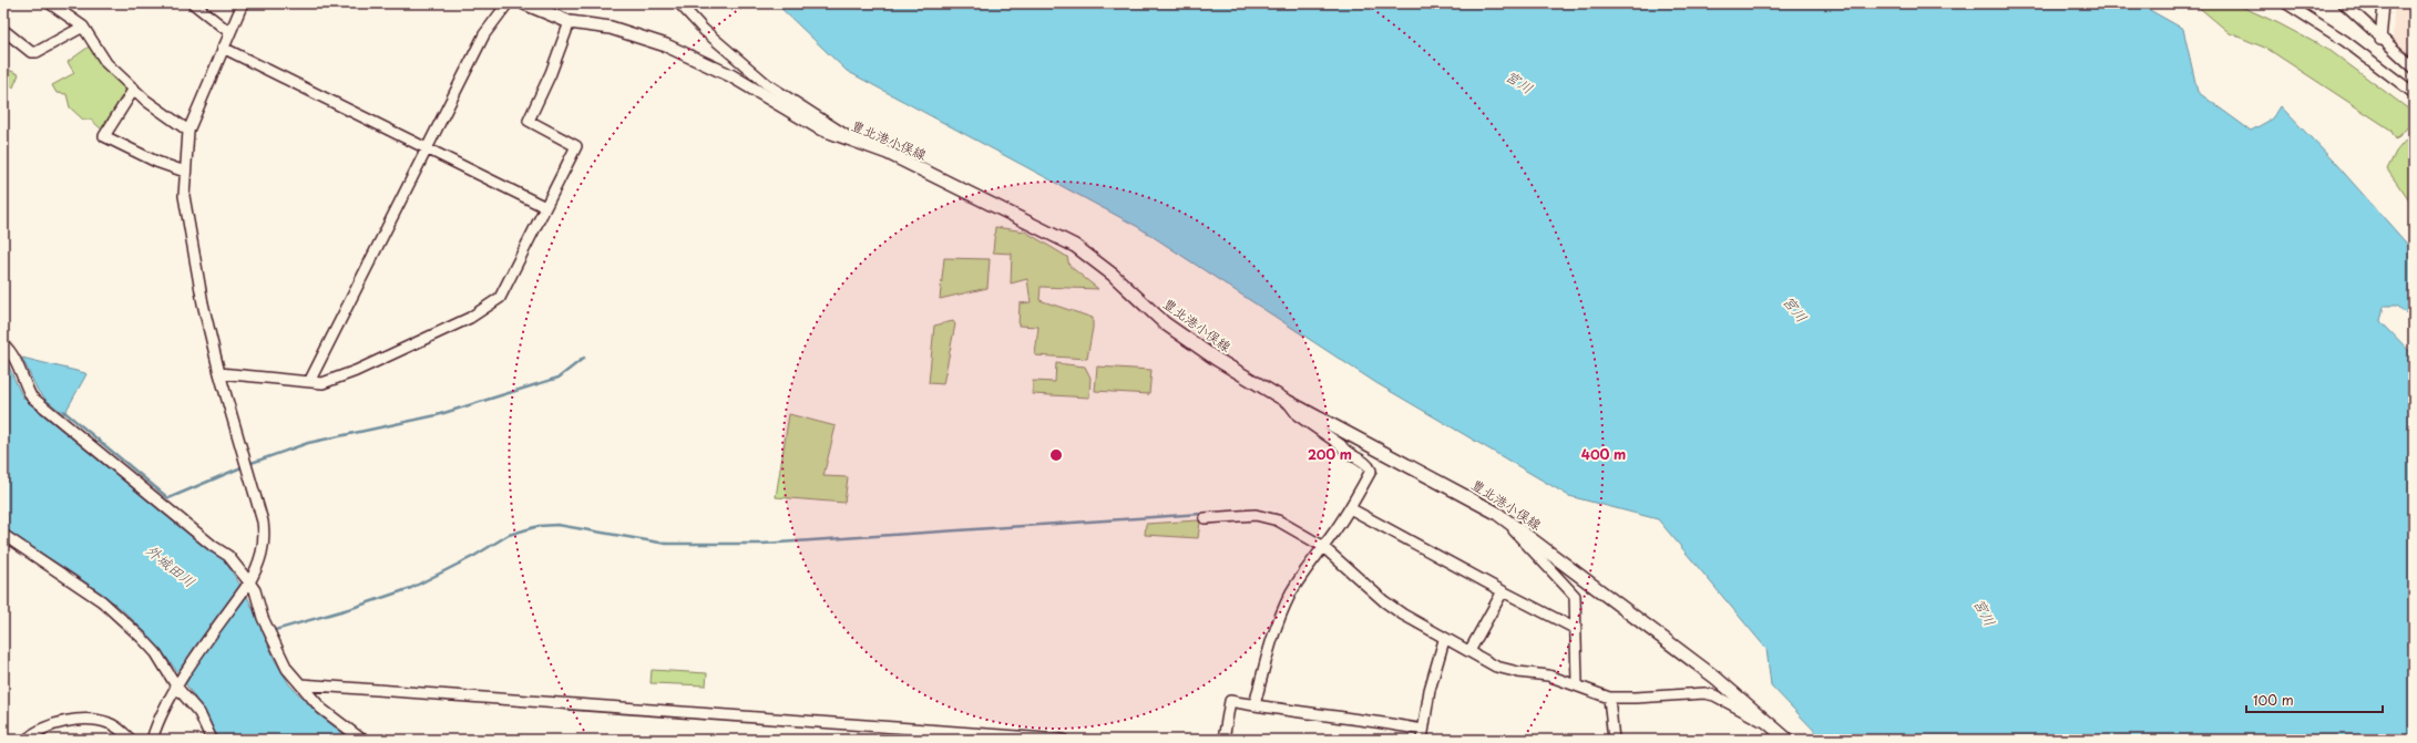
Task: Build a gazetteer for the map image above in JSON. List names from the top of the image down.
{
  "streets": {
    "main road": ["豊北港小俣線"]
  },
  "water": ["宮川", "外城田川"],
  "scale_bar": "100 m",
  "rings": ["200 m", "400 m"]
}
